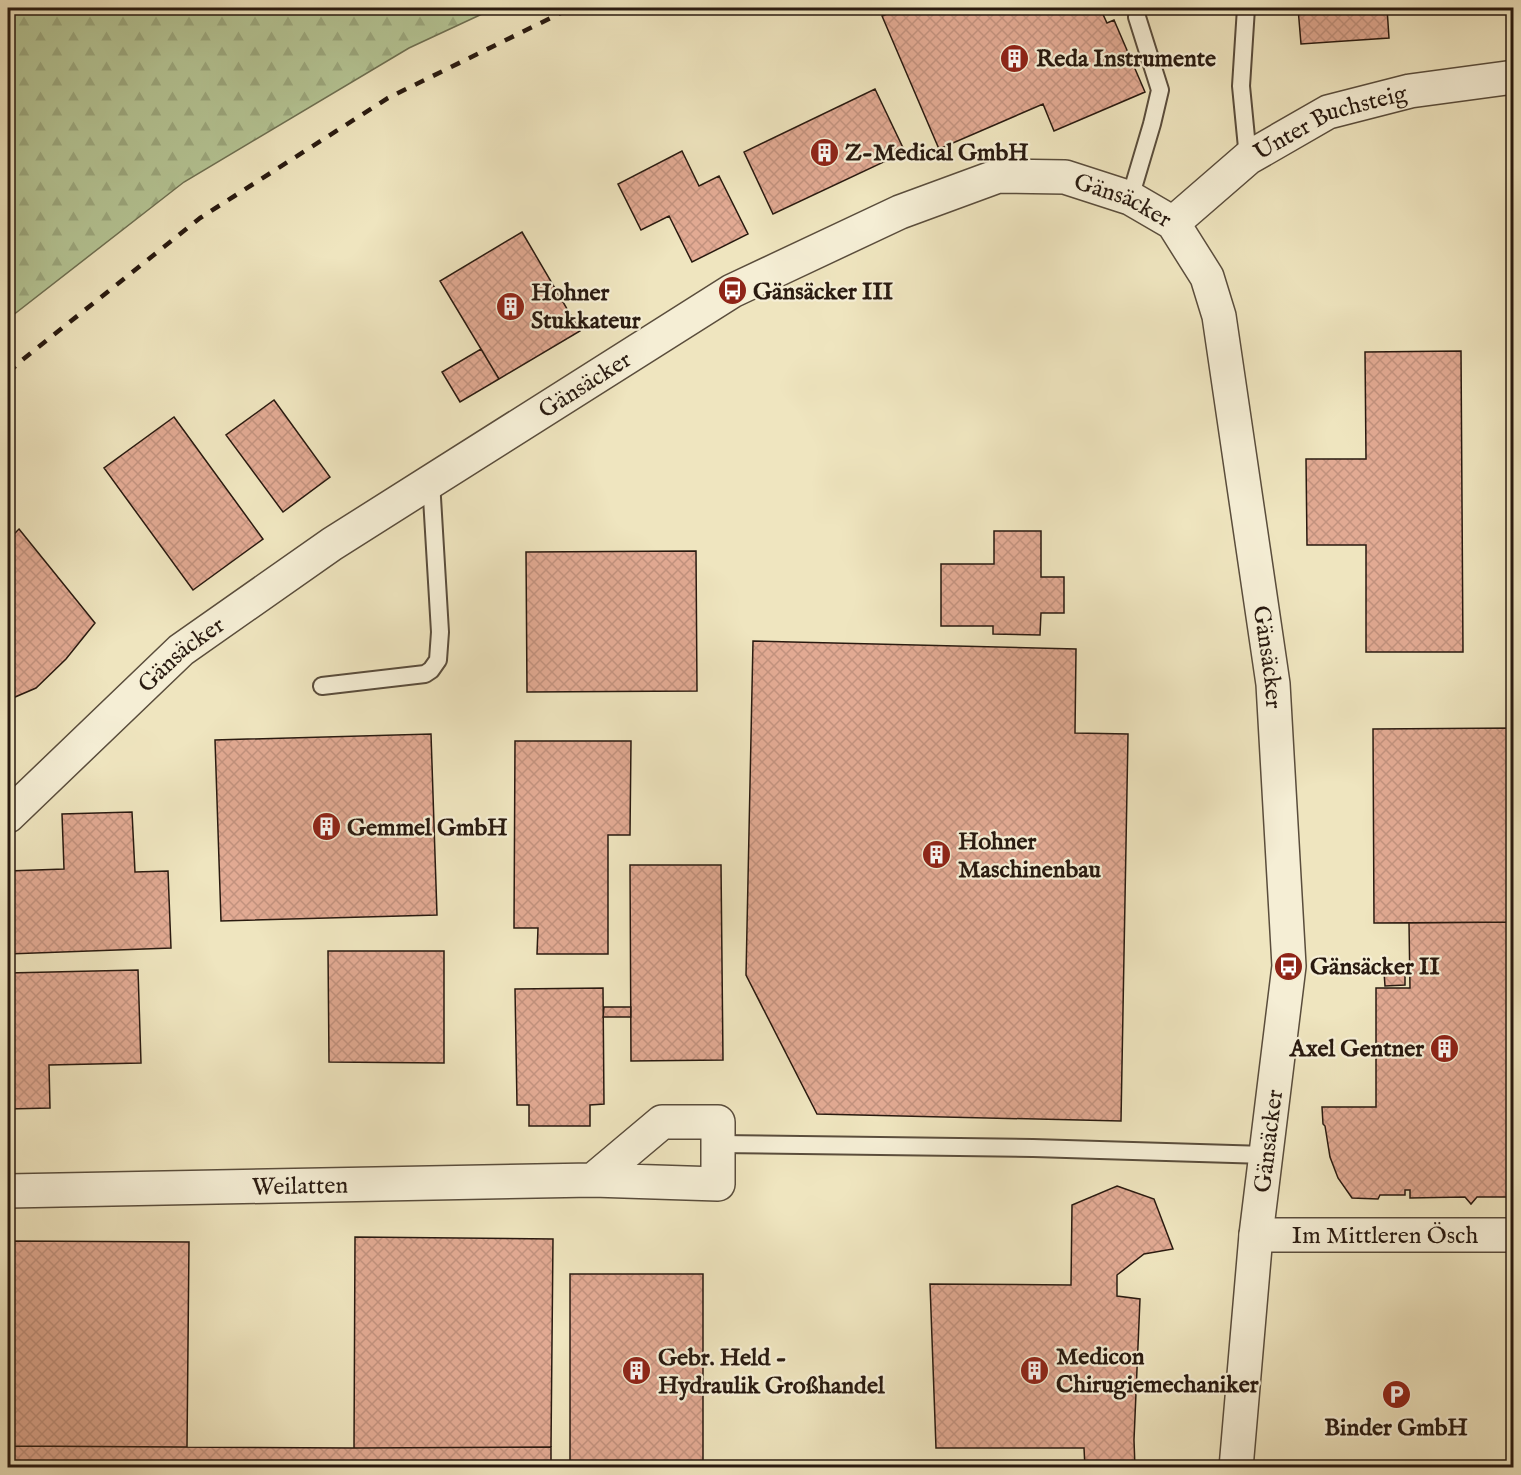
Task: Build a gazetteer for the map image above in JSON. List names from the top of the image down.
{
  "streets": {
    "street": [
      "Unter Buchsteig",
      "Gänsäcker",
      "Weilatten",
      "Im Mittleren Ösch"
    ]
  },
  "crossings": [
    ["Unter Buchsteig", "Gänsäcker"],
    ["Gänsäcker", "Im Mittleren Ösch"]
  ],
  "places": {
    "building": [
      "Reda Instrumente",
      "Z-Medical GmbH",
      "Hohner Stukkateur",
      "Gemmel GmbH",
      "Hohner Maschinenbau",
      "Axel Gentner",
      "Medicon Chirugiemechaniker",
      "Gebr. Held - Hydraulik Großhandel"
    ],
    "bus stop": ["Gänsäcker III", "Gänsäcker II"],
    "parking": ["Binder GmbH"]
  }
}
